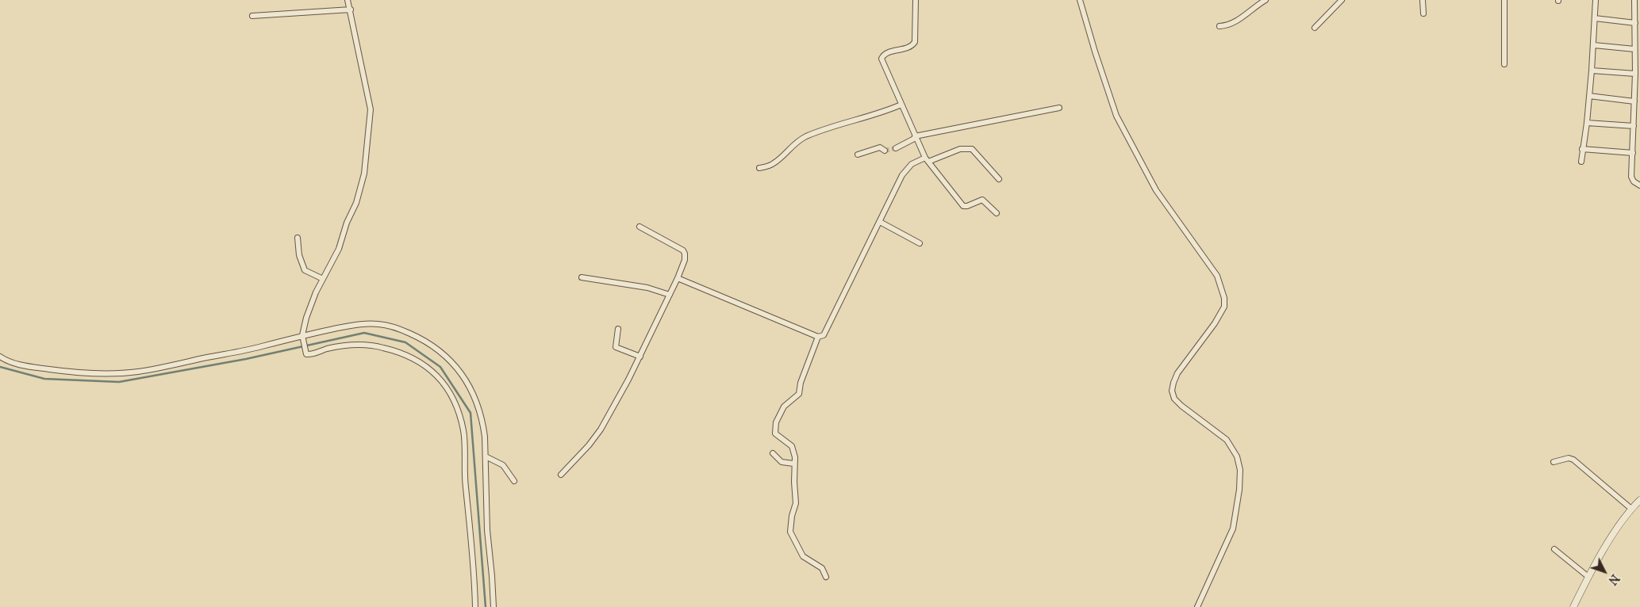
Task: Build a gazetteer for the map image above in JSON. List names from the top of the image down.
{
  "north": "bottom right"
}
